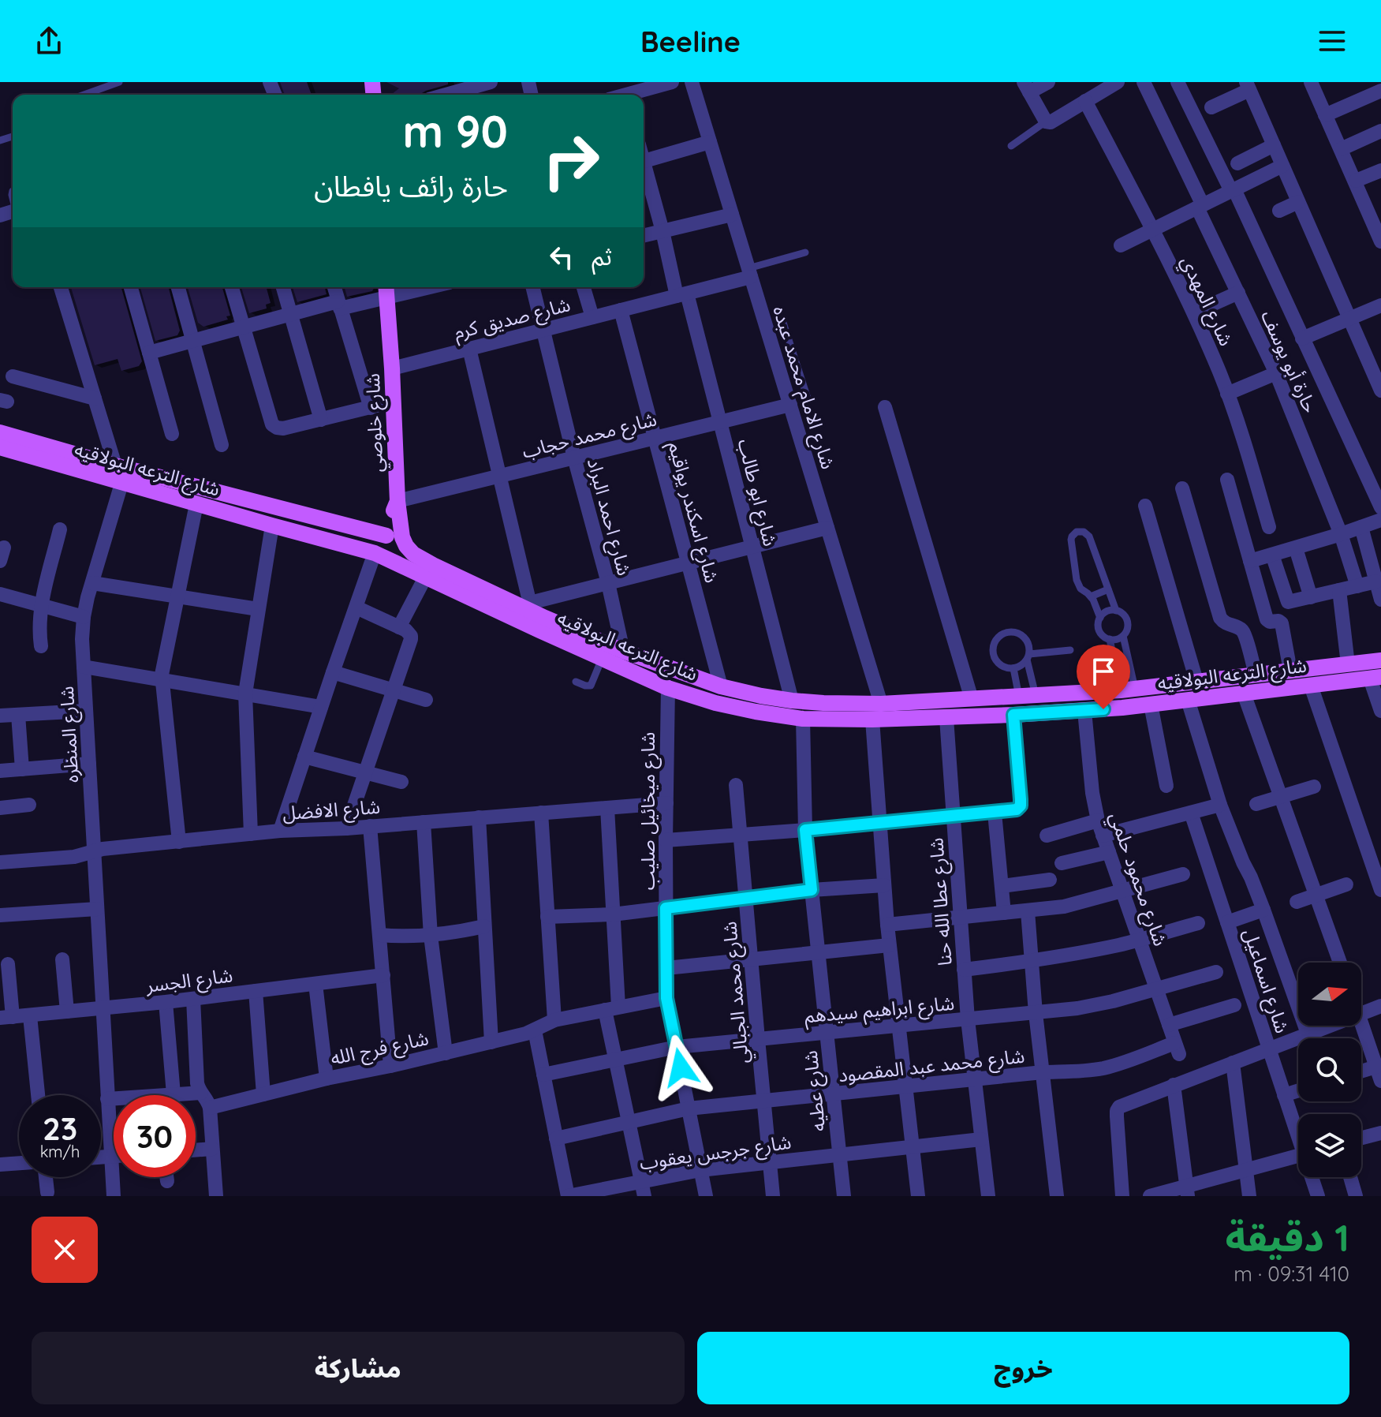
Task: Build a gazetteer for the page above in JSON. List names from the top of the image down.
{
  "streets": {
    "main road": ["شارع خلوصي", "شارع الترعه البولاقيه"],
    "street": [
      "شارع المهدي",
      "شارع صديق كرم",
      "حارة أبو يوسف",
      "شارع الامام محمد عبده",
      "شارع محمد حجاب",
      "شارع ابو طالب",
      "شارع اسكندر يواقيم",
      "شارع احمد البراد",
      "شارع المنظره",
      "شارع الافضل",
      "شارع ميخائيل صليب",
      "شارع محمود حلمي",
      "شارع عطا الله حنا",
      "شارع الجسر",
      "شارع اسماعيل",
      "شارع محمد الجبالي",
      "شارع ابراهيم سيدهم",
      "شارع فرج الله",
      "شارع محمد عبد المقصود",
      "شارع عطيه",
      "شارع جرجس يعقوب"
    ]
  },
  "crossings": [
    ["شارع صديق كرم", "شارع الامام محمد عبده"],
    ["شارع صديق كرم", "شارع خلوصي"],
    ["شارع صديق كرم", "شارع ابو طالب"],
    ["شارع صديق كرم", "شارع اسكندر يواقيم"],
    ["شارع صديق كرم", "شارع احمد البراد"],
    ["شارع الامام محمد عبده", "شارع محمد حجاب"],
    ["شارع الامام محمد عبده", "شارع الترعه البولاقيه"],
    ["شارع خلوصي", "شارع محمد حجاب"],
    ["شارع خلوصي", "شارع الترعه البولاقيه"],
    ["شارع محمد حجاب", "شارع الترعه البولاقيه"],
    ["شارع محمد حجاب", "شارع ابو طالب"],
    ["شارع محمد حجاب", "شارع اسكندر يواقيم"],
    ["شارع محمد حجاب", "شارع احمد البراد"],
    ["شارع الترعه البولاقيه", "شارع ابو طالب"],
    ["شارع الترعه البولاقيه", "شارع اسكندر يواقيم"],
    ["شارع الترعه البولاقيه", "شارع احمد البراد"],
    ["شارع الترعه البولاقيه", "شارع المنظره"],
    ["شارع الترعه البولاقيه", "شارع ميخائيل صليب"],
    ["شارع الترعه البولاقيه", "شارع محمود حلمي"],
    ["شارع الترعه البولاقيه", "شارع عطا الله حنا"],
    ["شارع الترعه البولاقيه", "شارع عطيه"],
    ["شارع المنظره", "شارع الافضل"],
    ["شارع المنظره", "شارع الجسر"],
    ["شارع الافضل", "شارع ميخائيل صليب"],
    ["شارع ميخائيل صليب", "شارع ابراهيم سيدهم"],
    ["شارع ميخائيل صليب", "شارع فرج الله"],
    ["شارع ميخائيل صليب", "شارع محمد عبد المقصود"],
    ["شارع ميخائيل صليب", "شارع جرجس يعقوب"],
    ["شارع محمود حلمي", "شارع ابراهيم سيدهم"],
    ["شارع محمود حلمي", "شارع محمد عبد المقصود"],
    ["شارع عطا الله حنا", "شارع ابراهيم سيدهم"],
    ["شارع عطا الله حنا", "شارع محمد عبد المقصود"],
    ["شارع عطا الله حنا", "شارع جرجس يعقوب"],
    ["شارع محمد الجبالي", "شارع ابراهيم سيدهم"],
    ["شارع محمد الجبالي", "شارع محمد عبد المقصود"],
    ["شارع محمد الجبالي", "شارع جرجس يعقوب"],
    ["شارع ابراهيم سيدهم", "شارع عطيه"],
    ["شارع محمد عبد المقصود", "شارع عطيه"],
    ["شارع عطيه", "شارع جرجس يعقوب"]
  ],
  "north": "right",
  "page": {
    "header": "Beeline",
    "turn": ["90 m", "حارة رائف يافطان"],
    "then": "ثم",
    "speed": "23 km/h",
    "limit": "30",
    "heading": ["1 دقيقة", "410 m · 09:31"],
    "buttons": ["خروج", "مشاركة"]
  }
}
